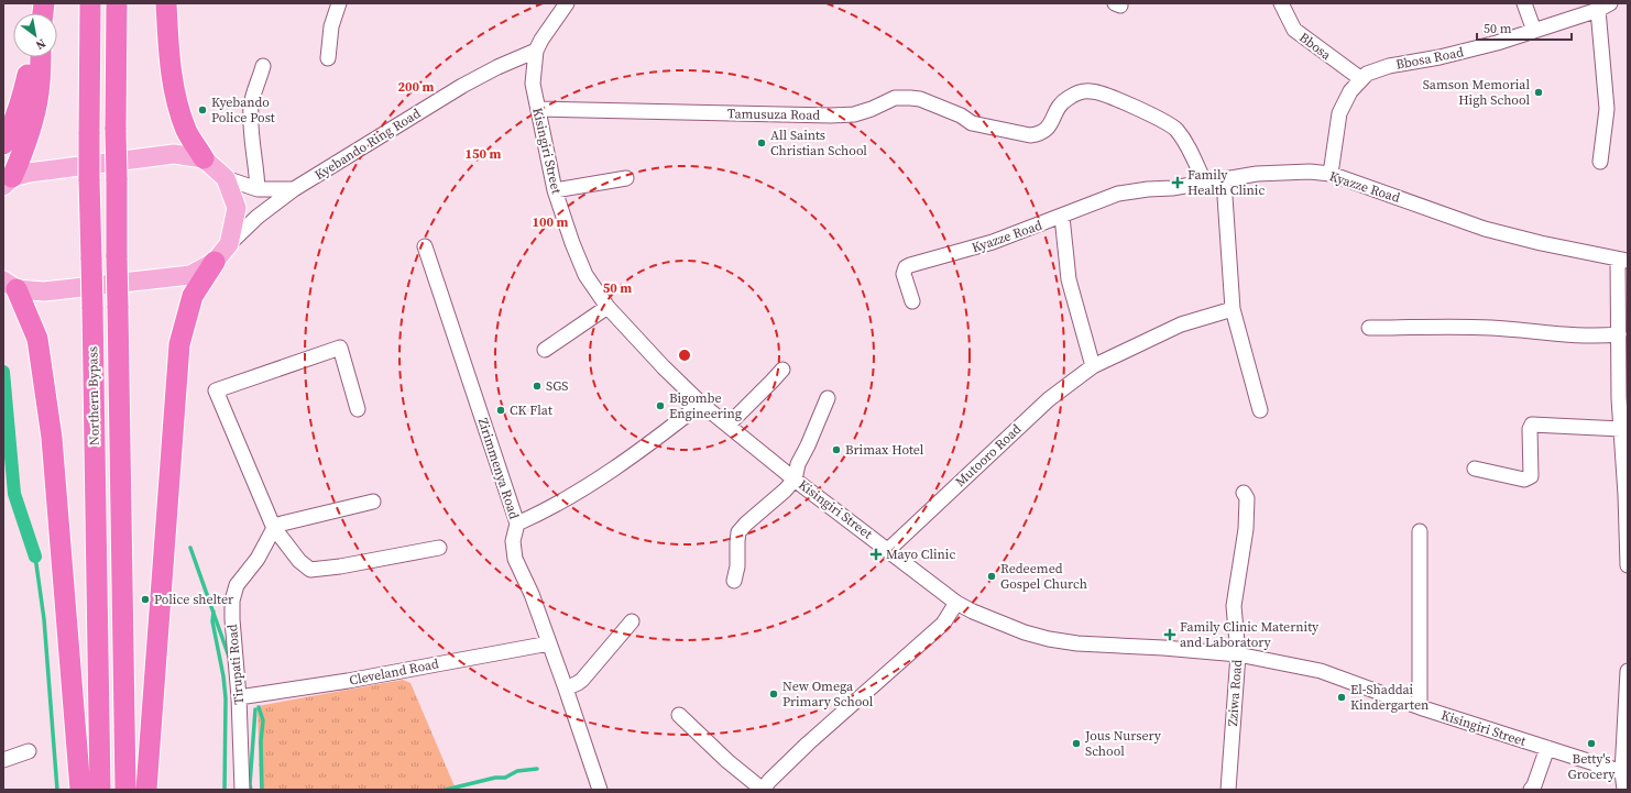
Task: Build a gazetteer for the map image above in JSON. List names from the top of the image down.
{
  "streets": {
    "highway": ["Northern Bypass"],
    "street": [
      "Bbosa",
      "Bbosa Road",
      "Tamusuza Road",
      "Kyebando Ring Road",
      "Kisingiri Street",
      "Kyazze Road",
      "Mutooro Road",
      "Zirimmenya Road",
      "Tirupati Road",
      "Cleveland Road",
      "Zziwa Road"
    ]
  },
  "crossings": [
    ["Bbosa", "Bbosa Road"],
    ["Bbosa Road", "Kyazze Road"],
    ["Tamusuza Road", "Kisingiri Street"],
    ["Tamusuza Road", "Kyazze Road"],
    ["Kyebando Ring Road", "Kisingiri Street"],
    ["Kisingiri Street", "Mutooro Road"],
    ["Kisingiri Street", "Zziwa Road"],
    ["Zirimmenya Road", "Cleveland Road"],
    ["Tirupati Road", "Cleveland Road"]
  ],
  "places": {
    "other": [
      "Samson Memorial High School",
      "Kyebando Police Post",
      "All Saints Christian School",
      "SGS",
      "Bigombe Engineering",
      "CK Flat",
      "Brimax Hotel",
      "Redeemed Gospel Church",
      "Police shelter",
      "New Omega Primary School",
      "El-Shaddai Kindergarten",
      "Jous Nursery School",
      "Betty's Grocery"
    ],
    "health": ["Family Health Clinic", "Mayo Clinic", "Family Clinic Maternity and Laboratory"]
  },
  "scale_bar": "50 m",
  "north": "bottom right",
  "rings": [
    "200 m",
    "150 m",
    "100 m",
    "50 m"
  ]
}
